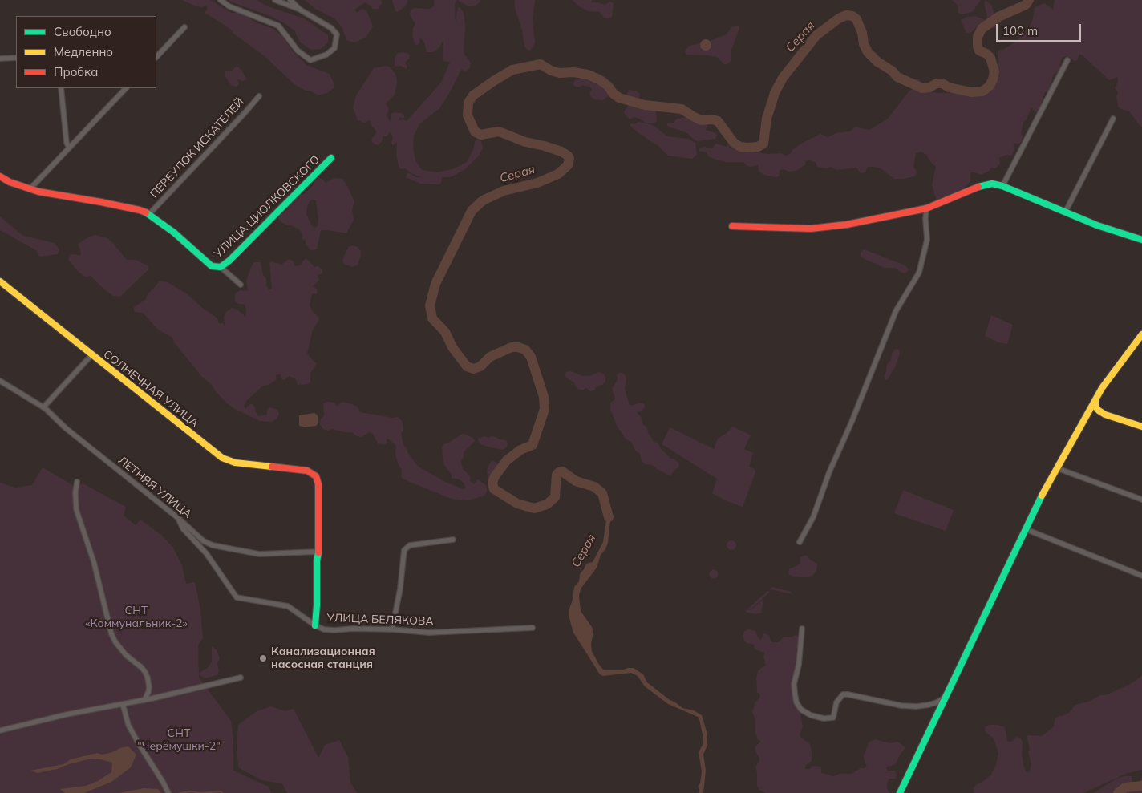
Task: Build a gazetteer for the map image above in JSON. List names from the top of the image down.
{
  "streets": {
    "street": [
      "ПЕРЕУЛОК ИСКАТЕЛЕЙ",
      "УЛИЦА ЦИОЛКОВСКОГО",
      "СОЛНЕЧНАЯ УЛИЦА",
      "ЛЕТНЯЯ УЛИЦА",
      "УЛИЦА БЕЛЯКОВА"
    ]
  },
  "crossings": [
    ["ПЕРЕУЛОК ИСКАТЕЛЕЙ", "УЛИЦА ЦИОЛКОВСКОГО"],
    ["СОЛНЕЧНАЯ УЛИЦА", "ЛЕТНЯЯ УЛИЦА"],
    ["ЛЕТНЯЯ УЛИЦА", "УЛИЦА БЕЛЯКОВА"]
  ],
  "water": ["Серая"],
  "parks": ["СНТ «Коммунальник-2»", "СНТ \"Черёмушки-2\""],
  "places": ["Канализационная насосная станция"],
  "legend": ["Свободно", "Медленно", "Пробка"],
  "scale_bar": "100 m"
}
